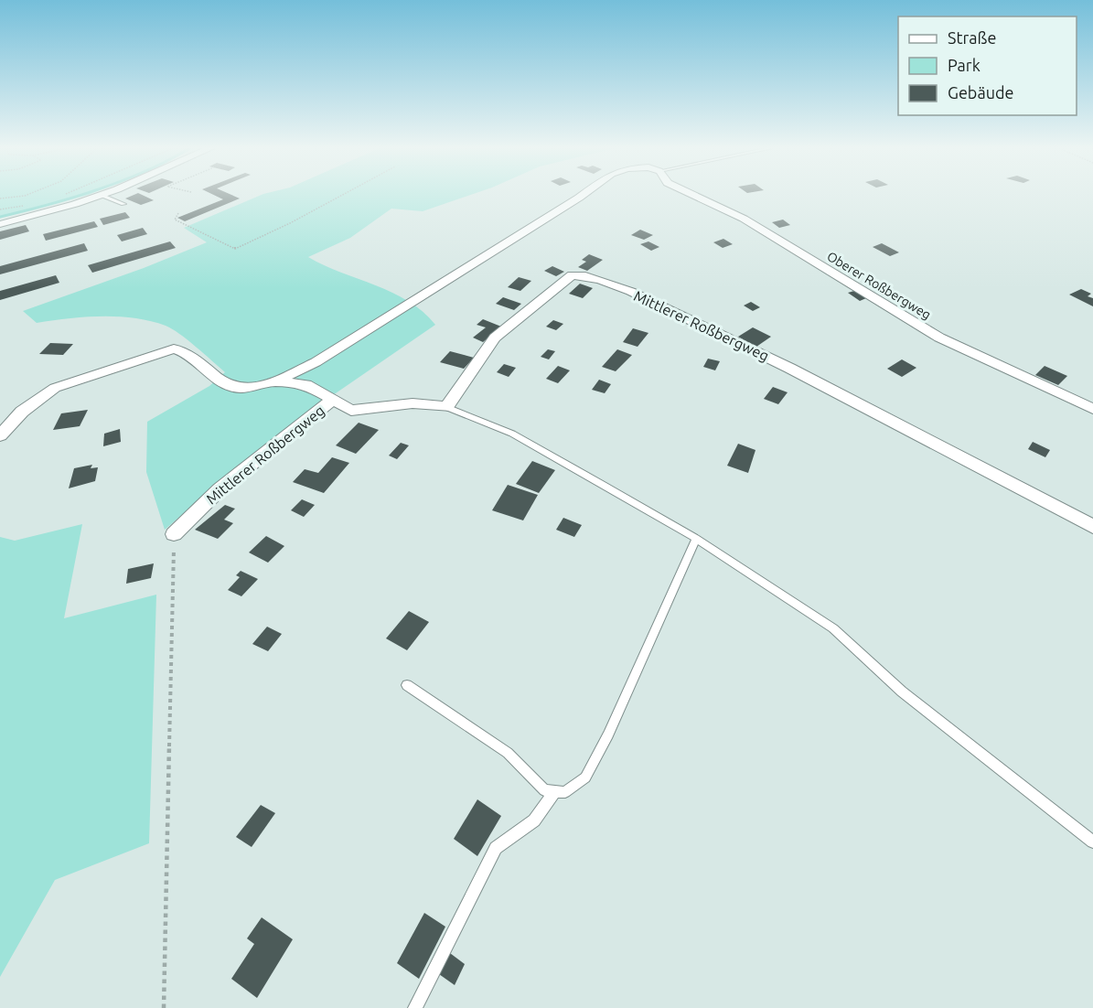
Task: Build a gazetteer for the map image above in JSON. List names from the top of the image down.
{
  "streets": {
    "street": ["Oberer Roßbergweg", "Mittlerer Roßbergweg"]
  },
  "legend": ["Straße", "Park", "Gebäude"]
}
